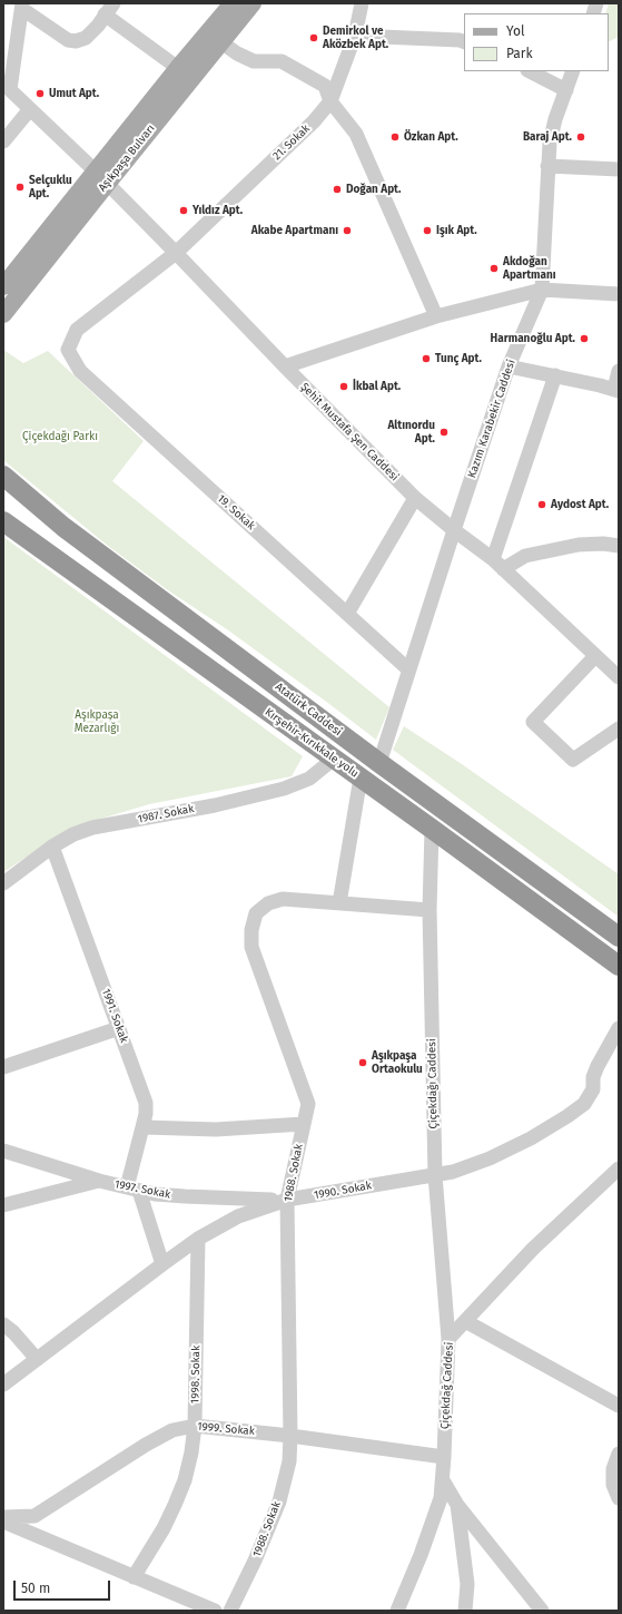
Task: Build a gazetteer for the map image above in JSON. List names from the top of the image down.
{
  "streets": {
    "highway": ["Atatürk Caddesi", "Kırşehir-Kırıkkale yolu"],
    "main road": ["Aşıkpaşa Bulvarı"],
    "street": [
      "21. Sokak",
      "Kazım Karabekir Caddesi",
      "Şehit Mustafa Şen Caddesi",
      "19. Sokak",
      "1987. Sokak",
      "1991. Sokak",
      "Çiçekdağı Caddesi",
      "1988. Sokak",
      "1997. Sokak",
      "1990. Sokak",
      "1998. Sokak",
      "Çiçekdağ Caddesi",
      "1999. Sokak"
    ]
  },
  "crossings": [
    ["21. Sokak", "Şehit Mustafa Şen Caddesi"],
    ["21. Sokak", "19. Sokak"],
    ["Aşıkpaşa Bulvarı", "Şehit Mustafa Şen Caddesi"],
    ["Kazım Karabekir Caddesi", "Şehit Mustafa Şen Caddesi"],
    ["Kazım Karabekir Caddesi", "19. Sokak"],
    ["Kazım Karabekir Caddesi", "Atatürk Caddesi"],
    ["Kırşehir-Kırıkkale yolu", "1987. Sokak"],
    ["Kırşehir-Kırıkkale yolu", "Çiçekdağı Caddesi"],
    ["1987. Sokak", "1991. Sokak"],
    ["1991. Sokak", "1997. Sokak"],
    ["Çiçekdağı Caddesi", "1988. Sokak"],
    ["Çiçekdağı Caddesi", "1990. Sokak"],
    ["Çiçekdağı Caddesi", "Çiçekdağ Caddesi"],
    ["1988. Sokak", "1997. Sokak"],
    ["1988. Sokak", "1990. Sokak"],
    ["1988. Sokak", "1999. Sokak"],
    ["1997. Sokak", "1990. Sokak"],
    ["1990. Sokak", "1998. Sokak"],
    ["1998. Sokak", "1999. Sokak"],
    ["Çiçekdağ Caddesi", "1999. Sokak"]
  ],
  "parks": ["Çiçekdağı Parkı", "Aşıkpaşa Mezarlığı"],
  "places": [
    "Demirkol ve Aközbek Apt.",
    "Umut Apt.",
    "Özkan Apt.",
    "Baraj Apt.",
    "Selçuklu Apt.",
    "Doğan Apt.",
    "Yıldız Apt.",
    "Akabe Apartmanı",
    "Işık Apt.",
    "Akdoğan Apartmanı",
    "Harmanoğlu Apt.",
    "Tunç Apt.",
    "İkbal Apt.",
    "Altınordu Apt.",
    "Aydost Apt.",
    "Aşıkpaşa Ortaokulu"
  ],
  "legend": ["Yol", "Park"],
  "scale_bar": "50 m"
}
